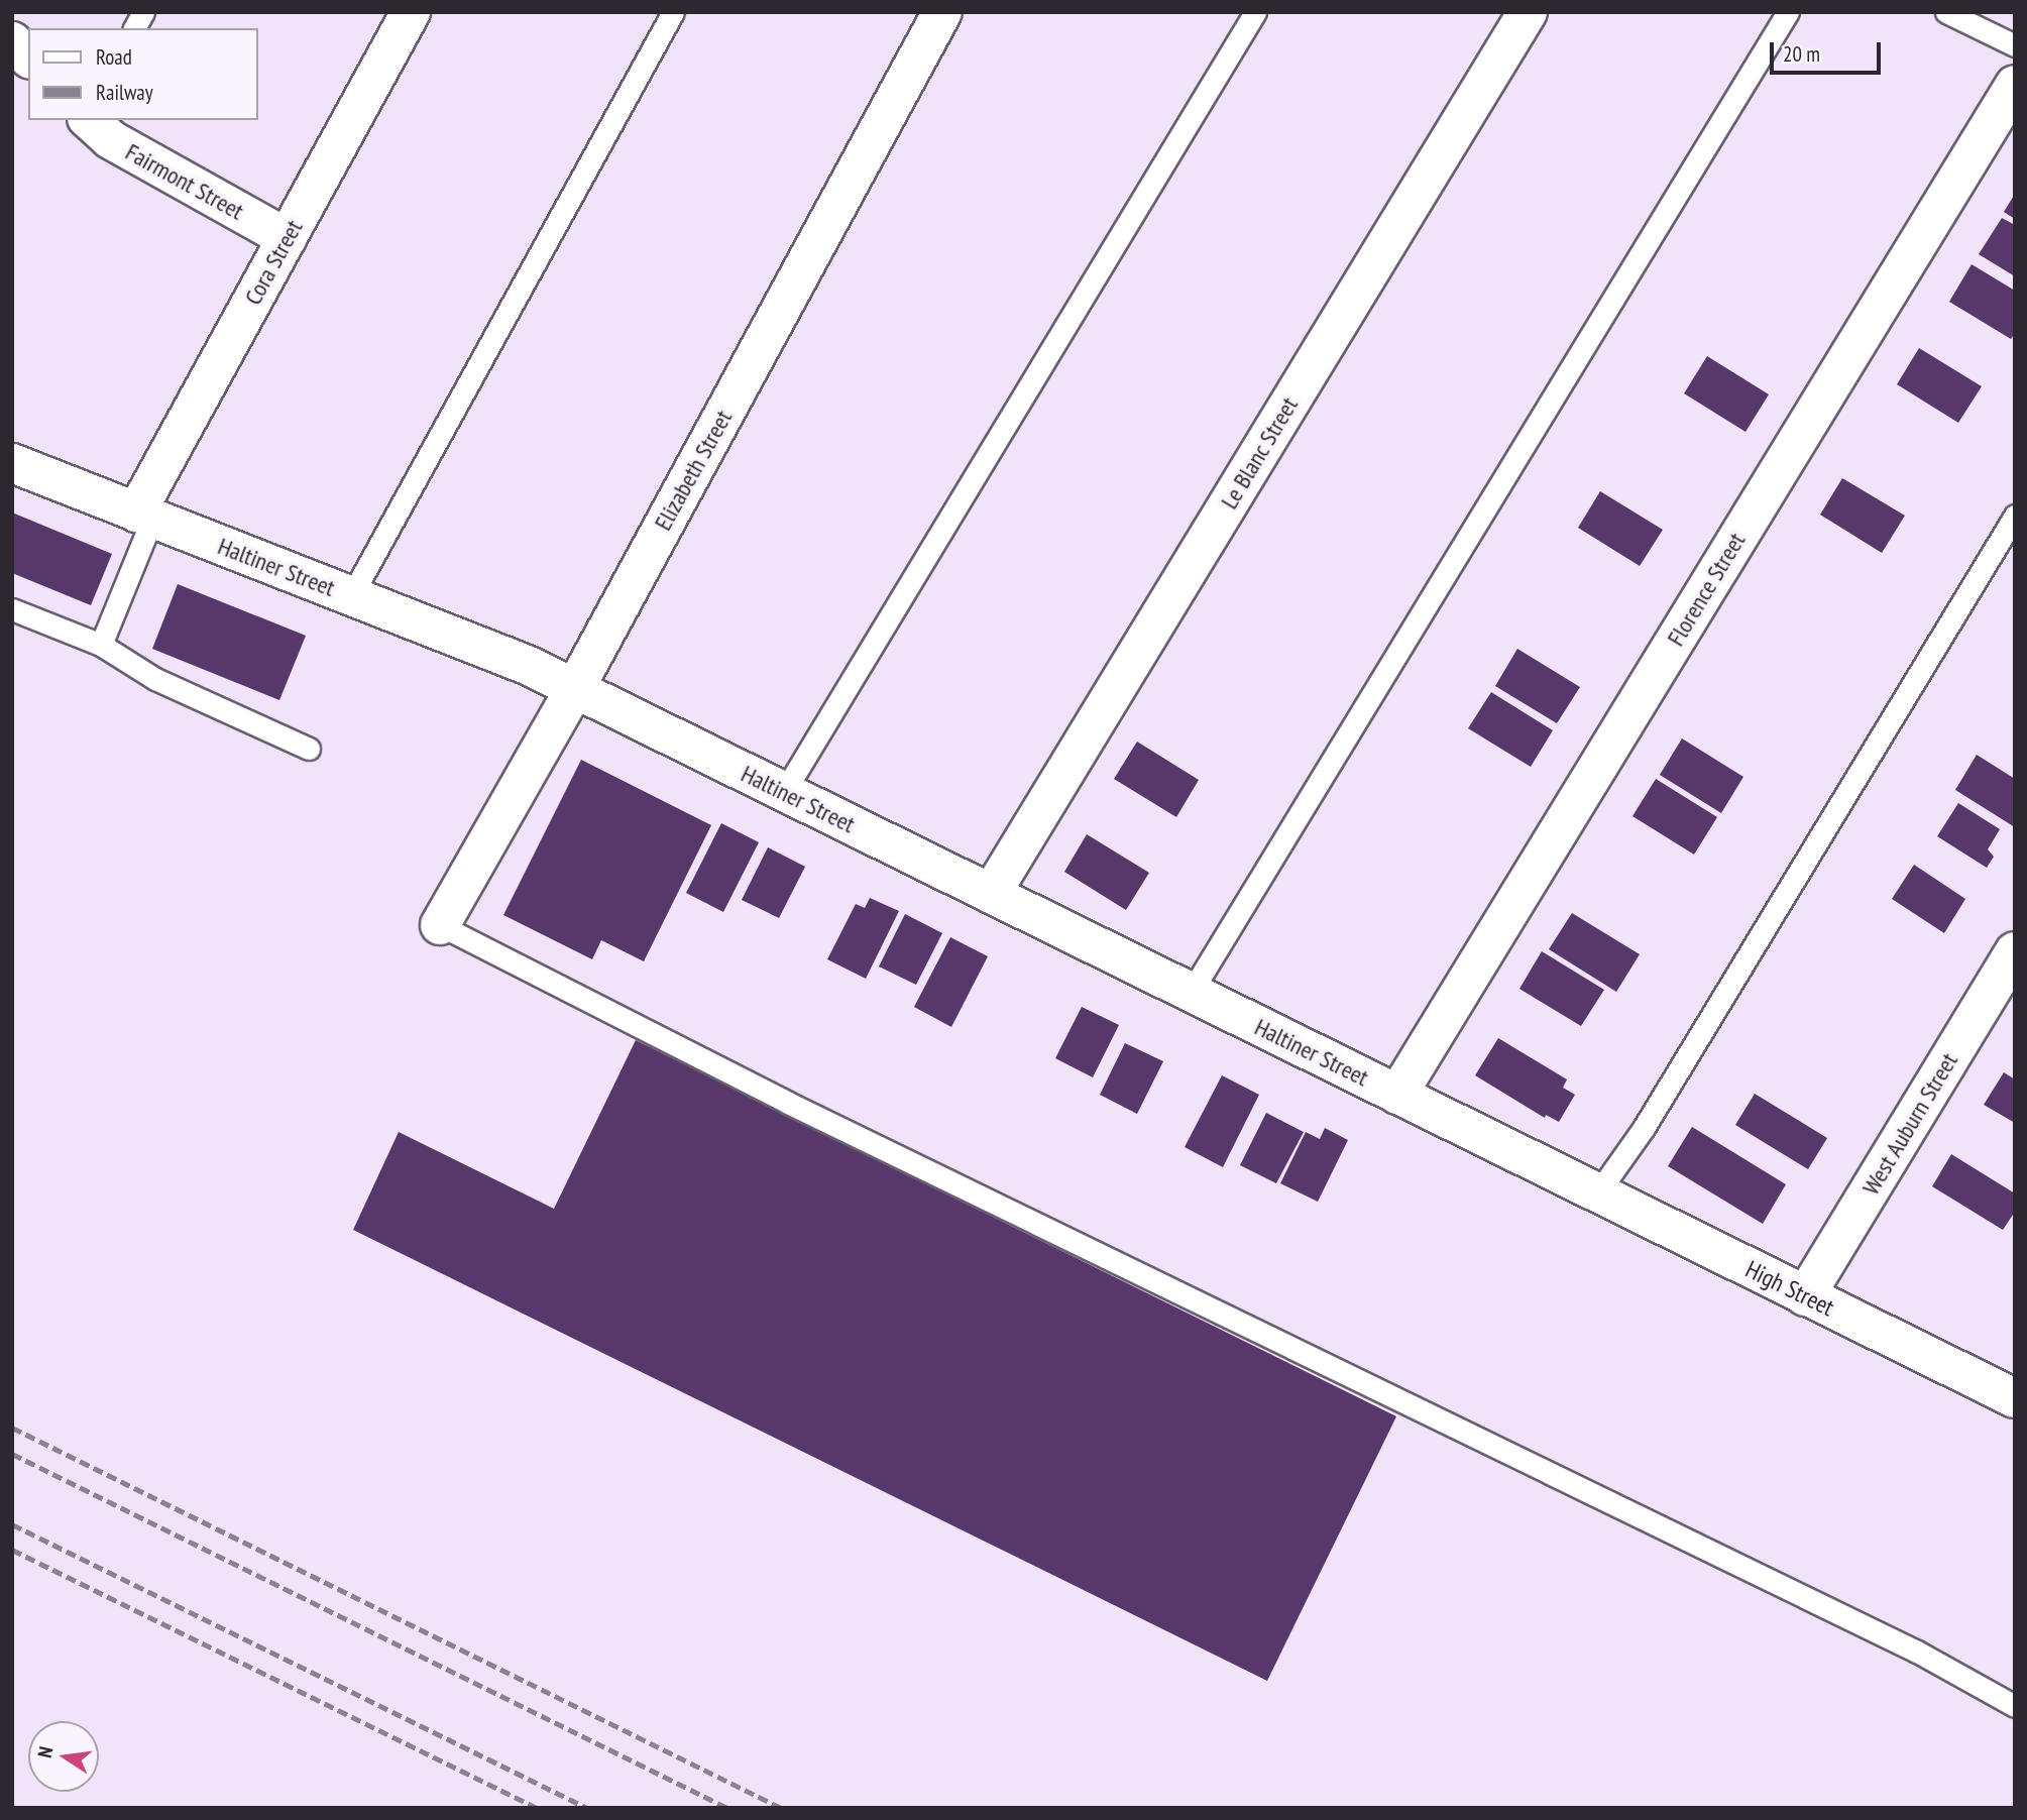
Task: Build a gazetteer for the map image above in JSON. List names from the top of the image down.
{
  "streets": {
    "street": [
      "Fairmont Street",
      "Cora Street",
      "Le Blanc Street",
      "Elizabeth Street",
      "Haltiner Street",
      "Florence Street",
      "West Auburn Street",
      "High Street"
    ]
  },
  "crossings": [
    ["Fairmont Street", "Cora Street"],
    ["Cora Street", "Haltiner Street"],
    ["Le Blanc Street", "Haltiner Street"],
    ["Elizabeth Street", "Haltiner Street"],
    ["Haltiner Street", "Florence Street"],
    ["Haltiner Street", "High Street"],
    ["West Auburn Street", "High Street"]
  ],
  "legend": ["Road", "Railway"],
  "scale_bar": "20 m",
  "north": "left"
}
